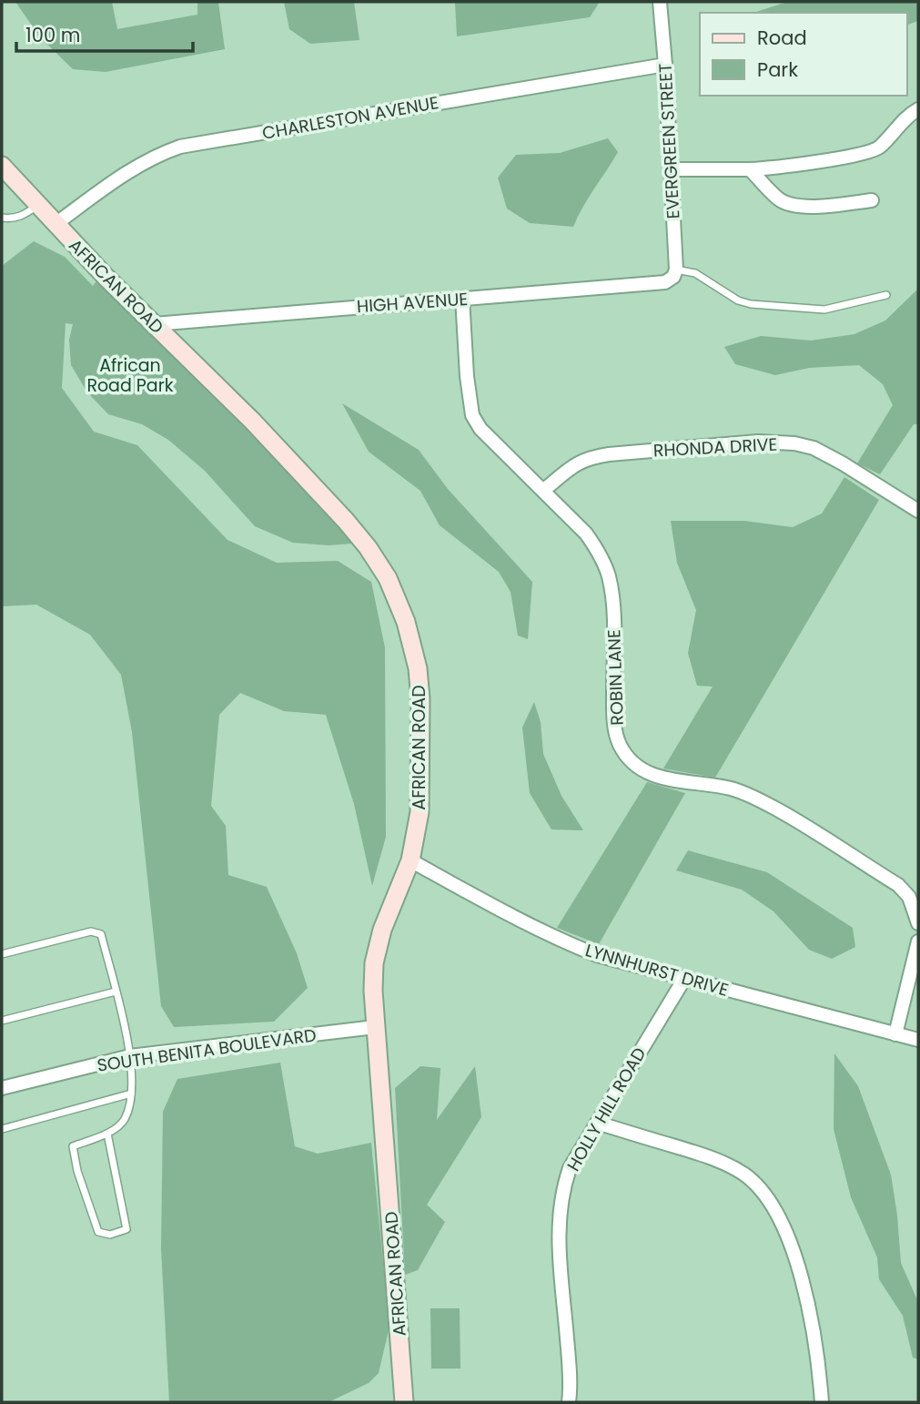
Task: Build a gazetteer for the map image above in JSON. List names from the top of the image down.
{
  "streets": {
    "street": [
      "CHARLESTON AVENUE",
      "EVERGREEN STREET",
      "AFRICAN ROAD",
      "HIGH AVENUE",
      "RHONDA DRIVE",
      "ROBIN LANE",
      "LYNNHURST DRIVE",
      "SOUTH BENITA BOULEVARD",
      "HOLLY HILL ROAD"
    ]
  },
  "crossings": [
    ["CHARLESTON AVENUE", "EVERGREEN STREET"],
    ["CHARLESTON AVENUE", "AFRICAN ROAD"],
    ["EVERGREEN STREET", "HIGH AVENUE"],
    ["AFRICAN ROAD", "HIGH AVENUE"],
    ["AFRICAN ROAD", "LYNNHURST DRIVE"],
    ["AFRICAN ROAD", "SOUTH BENITA BOULEVARD"],
    ["HIGH AVENUE", "ROBIN LANE"],
    ["RHONDA DRIVE", "ROBIN LANE"],
    ["LYNNHURST DRIVE", "HOLLY HILL ROAD"]
  ],
  "parks": ["African Road Park"],
  "legend": ["Road", "Park"],
  "scale_bar": "100 m"
}
